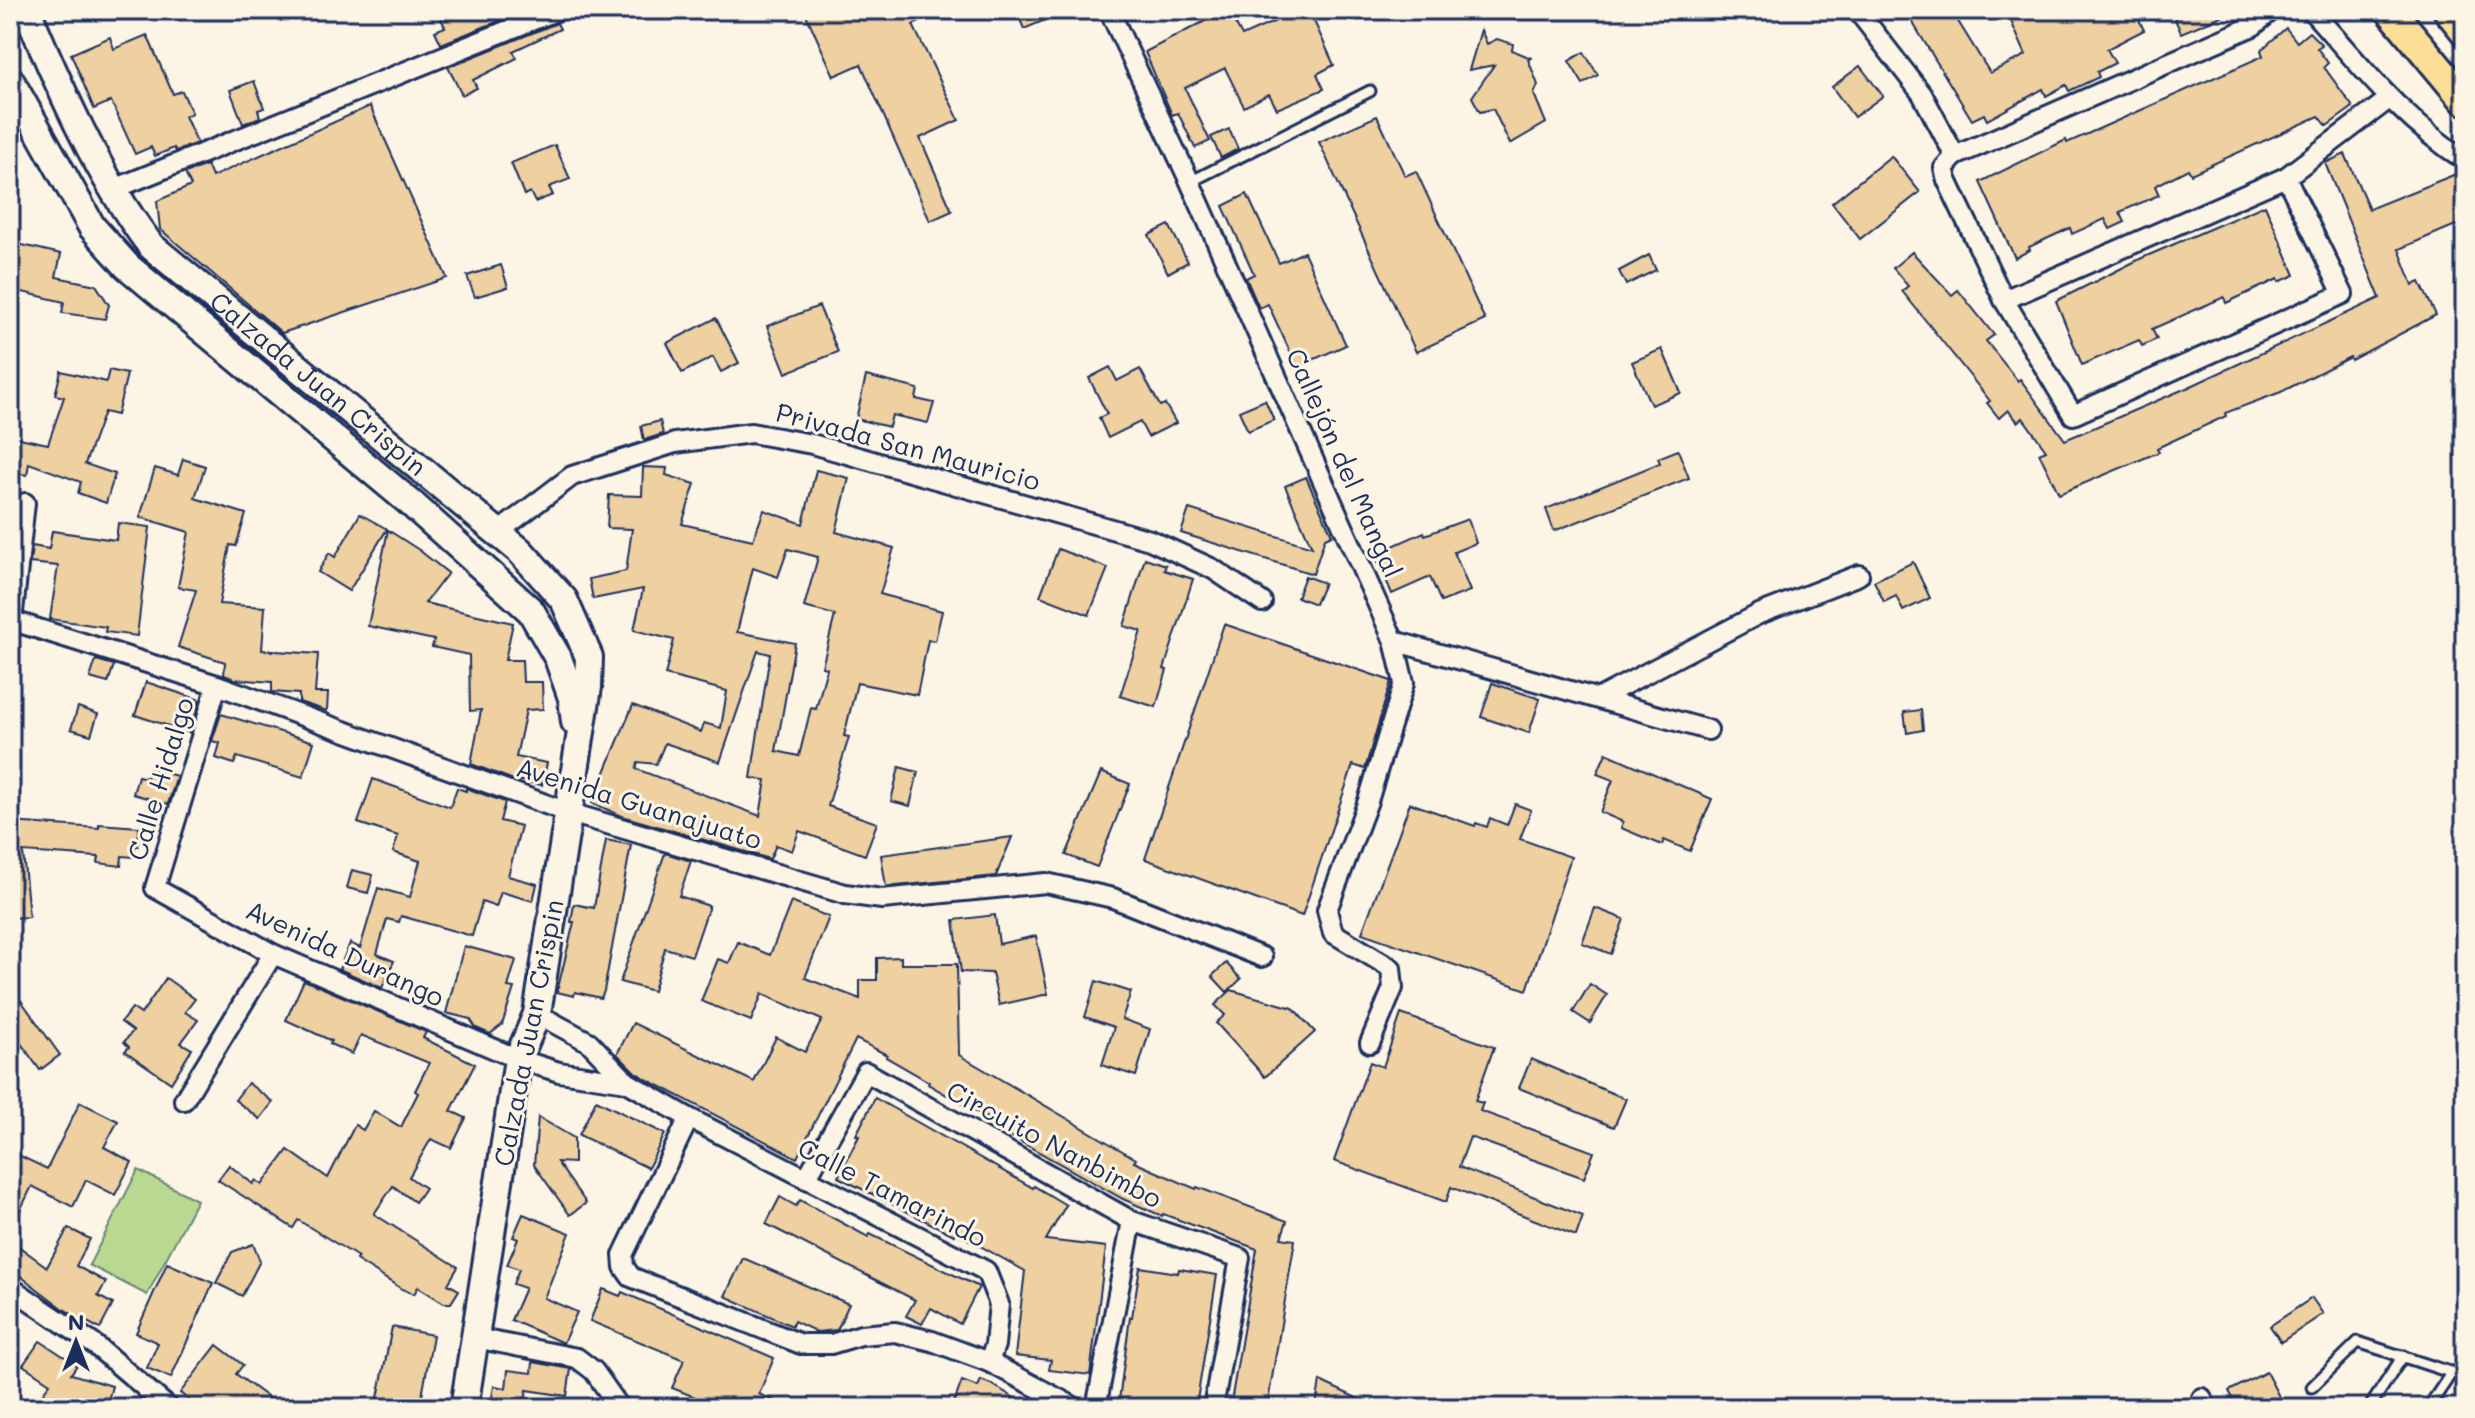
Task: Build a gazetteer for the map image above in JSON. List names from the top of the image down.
{
  "streets": {
    "main road": ["Calzada Juan Crispin"],
    "street": [
      "Privada San Mauricio",
      "Callejón del Mangal",
      "Calle Hidalgo",
      "Avenida Guanajuato",
      "Avenida Durango",
      "Circuito Nanbimbo",
      "Calle Tamarindo"
    ]
  },
  "crossings": [
    ["Calzada Juan Crispin", "Privada San Mauricio"],
    ["Calzada Juan Crispin", "Avenida Guanajuato"],
    ["Calzada Juan Crispin", "Avenida Durango"],
    ["Calle Hidalgo", "Avenida Guanajuato"],
    ["Calle Hidalgo", "Avenida Durango"],
    ["Circuito Nanbimbo", "Calle Tamarindo"]
  ],
  "north": "top"
}
